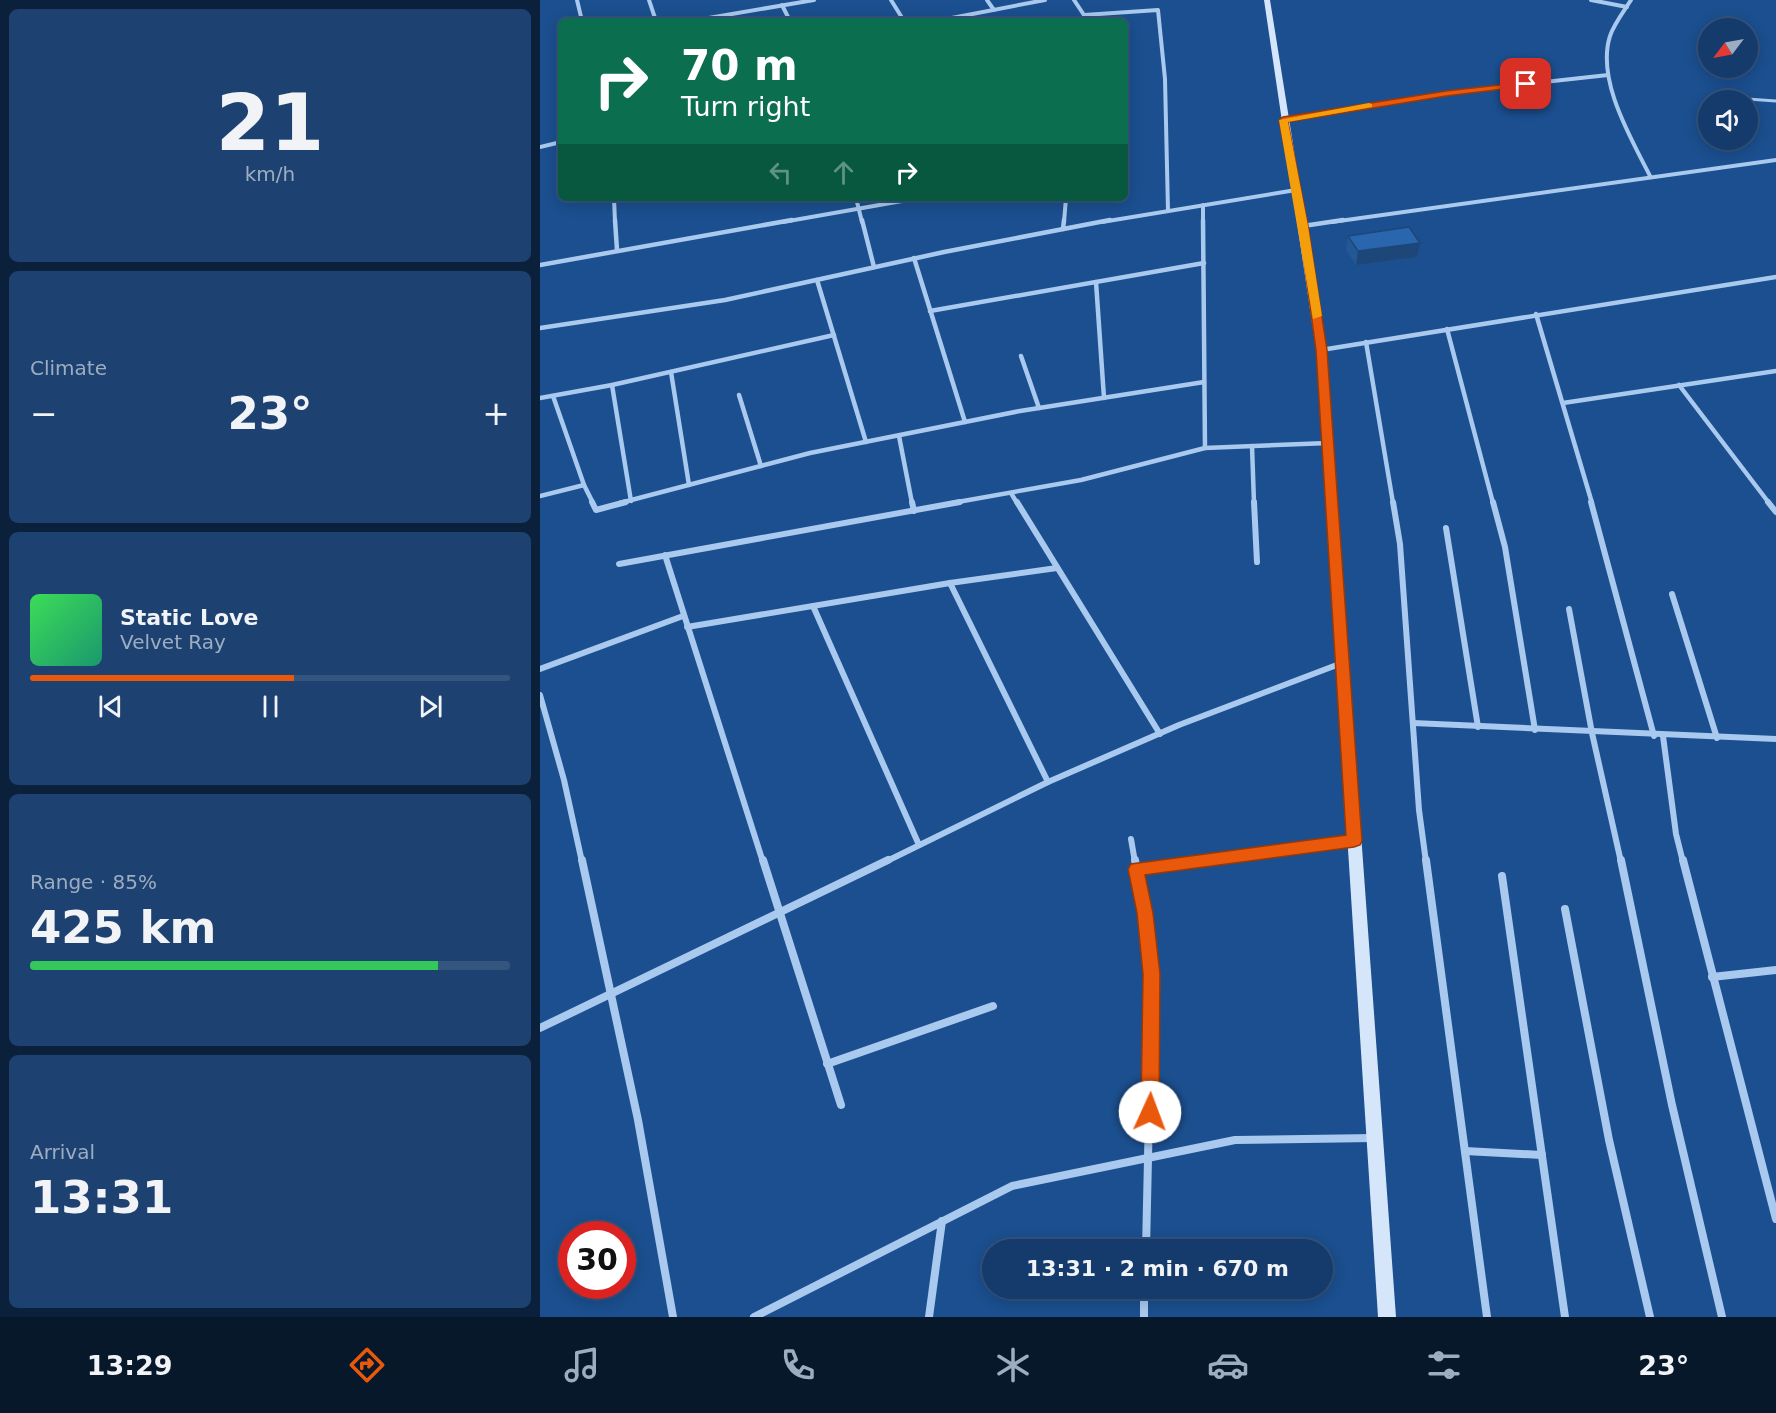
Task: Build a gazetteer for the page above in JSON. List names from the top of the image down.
{
  "north": "bottom left",
  "page": {
    "tile": [
      ["21", "km/h"],
      "Climate",
      ["Range · 85%", "425 km"],
      ["Arrival", "13:31"]
    ],
    "turn": ["70 m", "Turn right"],
    "heat": ["−", "23°", "+"],
    "song": ["Static Love", "Velvet Ray"],
    "limit": "30",
    "trip": "13:31 · 2 min · 670 m",
    "tabs": ["13:29", "23°"]
  }
}
